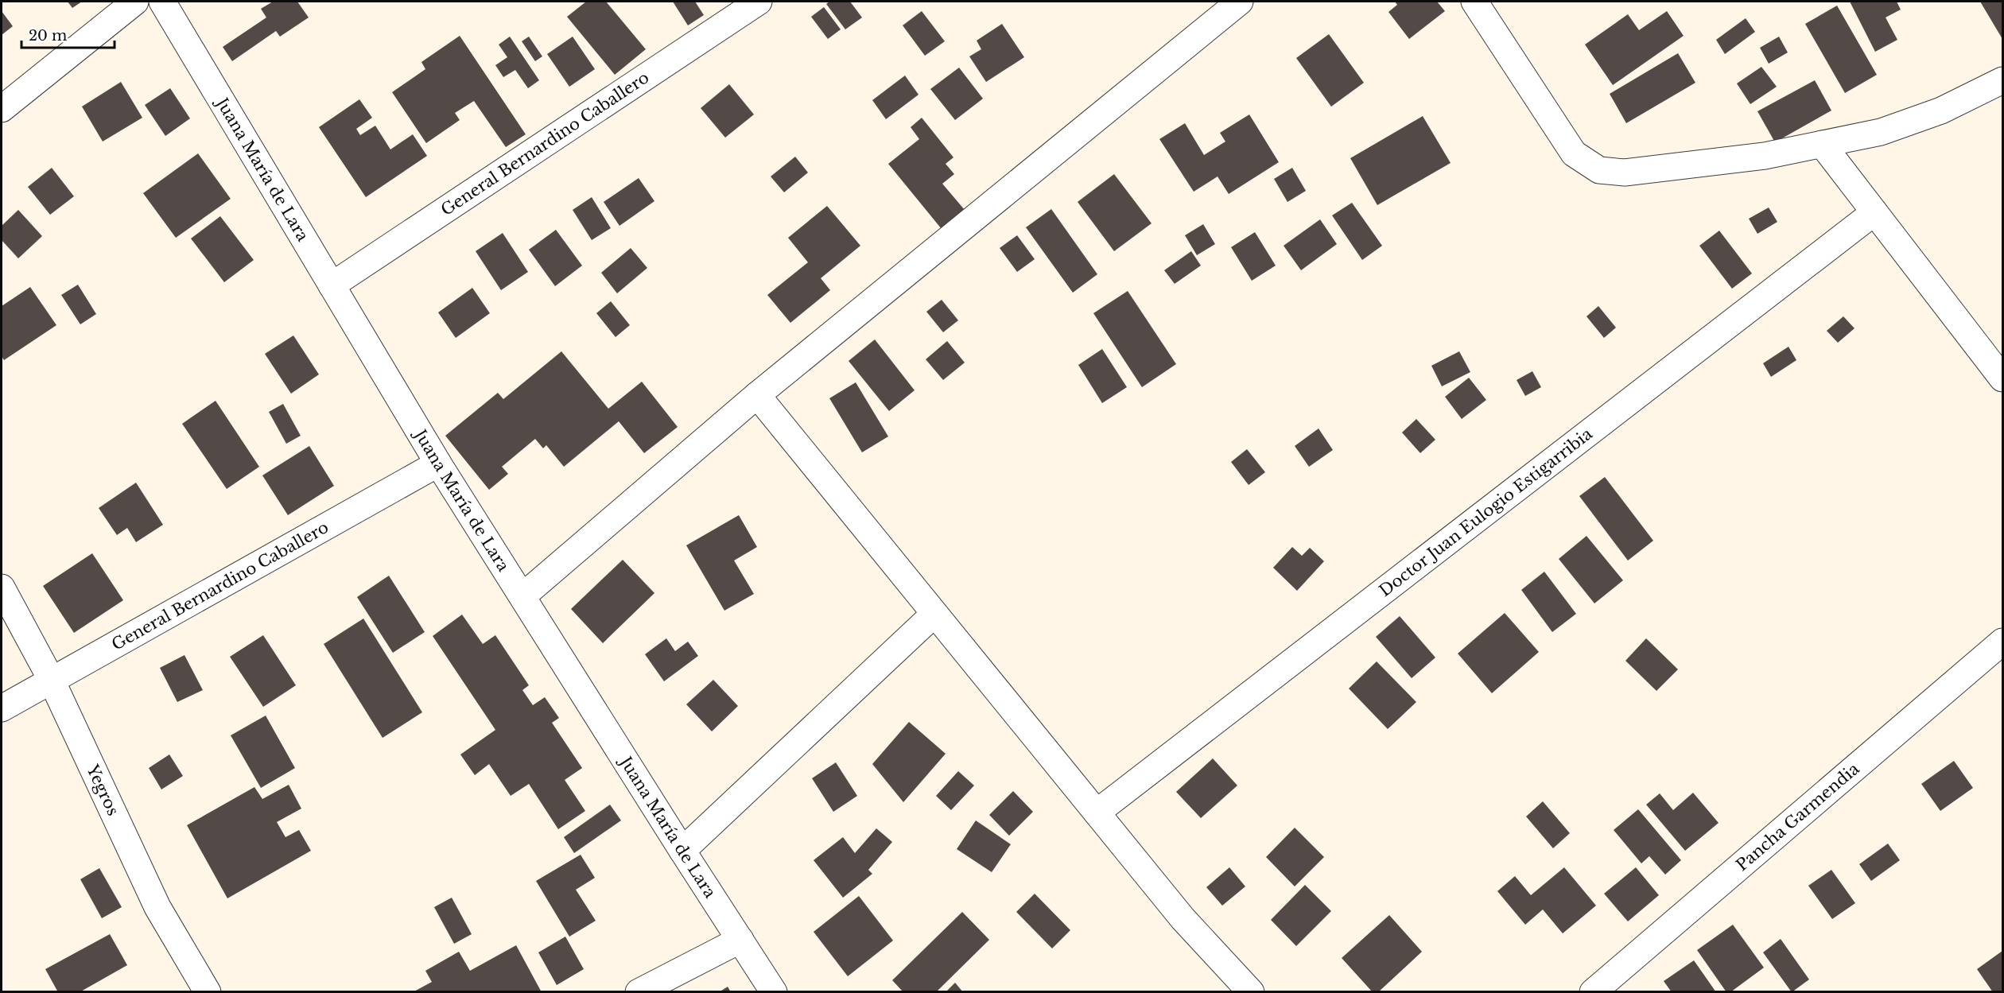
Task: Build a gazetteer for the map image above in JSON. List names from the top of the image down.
{
  "streets": {
    "street": [
      "General Bernardino Caballero",
      "Juana María de Lara",
      "Doctor Juan Eulogio Estigarribia",
      "Yegros",
      "Pancha Garmendia"
    ]
  },
  "crossings": [
    ["General Bernardino Caballero", "Juana María de Lara"],
    ["General Bernardino Caballero", "Yegros"]
  ],
  "scale_bar": "20 m"
}
